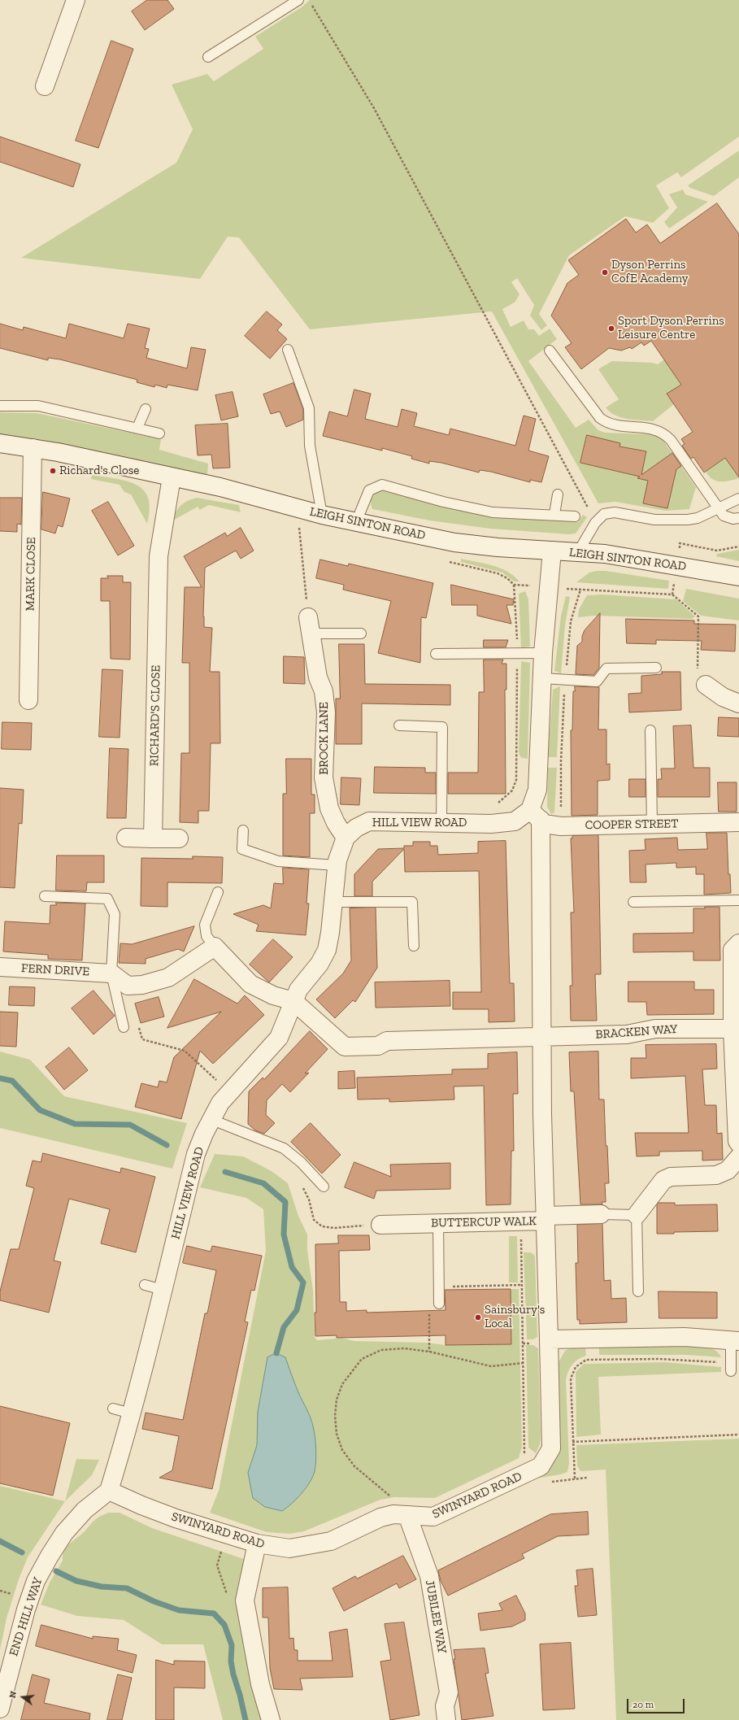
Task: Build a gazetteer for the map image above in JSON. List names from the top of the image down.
{
  "streets": {
    "street": [
      "LEIGH SINTON ROAD",
      "MARK CLOSE",
      "RICHARD'S CLOSE",
      "BROCK LANE",
      "HILL VIEW ROAD",
      "COOPER STREET",
      "FERN DRIVE",
      "BRACKEN WAY",
      "BUTTERCUP WALK",
      "SWINYARD ROAD",
      "END HILL WAY",
      "JUBILEE WAY"
    ]
  },
  "crossings": [
    ["LEIGH SINTON ROAD", "MARK CLOSE"],
    ["LEIGH SINTON ROAD", "RICHARD'S CLOSE"],
    ["BROCK LANE", "HILL VIEW ROAD"],
    ["HILL VIEW ROAD", "COOPER STREET"],
    ["HILL VIEW ROAD", "BRACKEN WAY"],
    ["HILL VIEW ROAD", "SWINYARD ROAD"],
    ["HILL VIEW ROAD", "END HILL WAY"],
    ["BUTTERCUP WALK", "SWINYARD ROAD"],
    ["SWINYARD ROAD", "END HILL WAY"],
    ["SWINYARD ROAD", "JUBILEE WAY"]
  ],
  "places": [
    "Dyson Perrins CofE Academy",
    "Sport Dyson Perrins Leisure Centre",
    "Richard's Close",
    "Sainsbury's Local"
  ],
  "scale_bar": "20 m",
  "north": "left"
}
